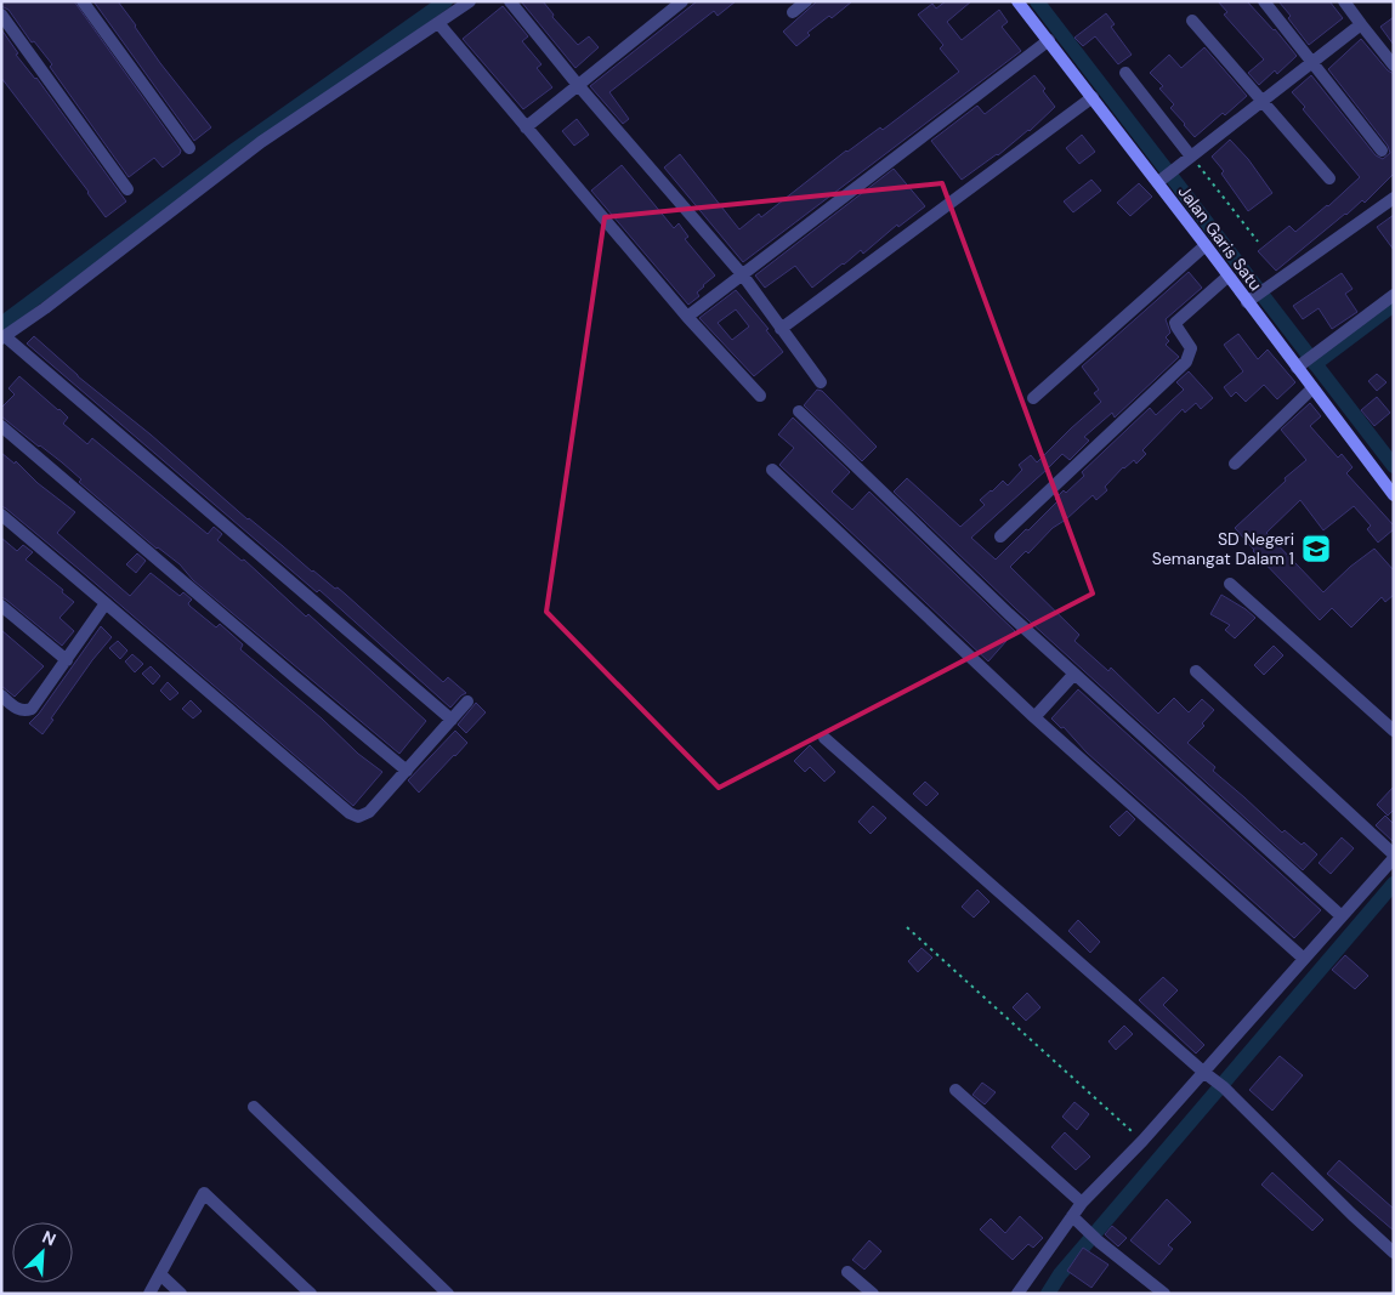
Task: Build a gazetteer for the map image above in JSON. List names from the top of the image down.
{
  "streets": {
    "street": ["Jalan Garis Satu"]
  },
  "places": {
    "school or university": ["SD Negeri Semangat Dalam 1"]
  },
  "north": "top right"
}
